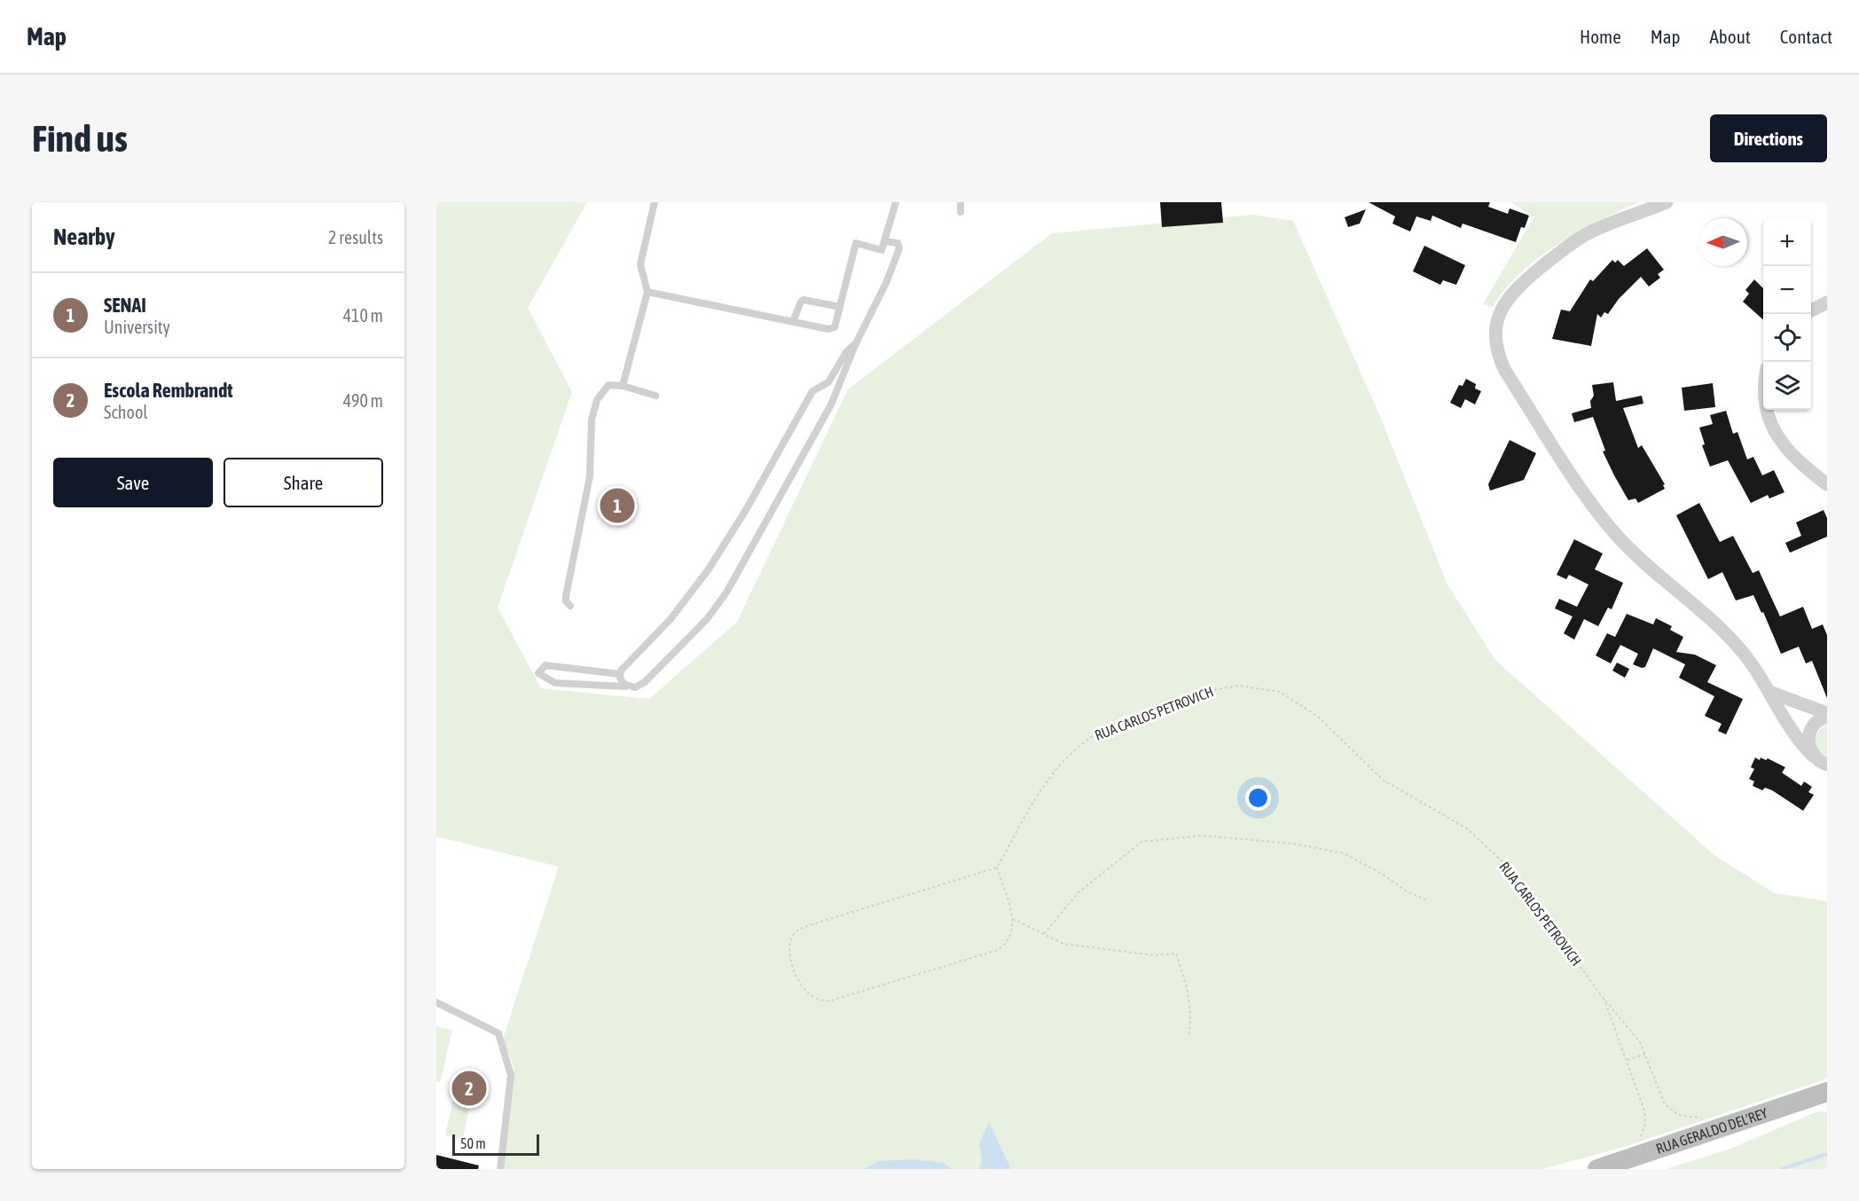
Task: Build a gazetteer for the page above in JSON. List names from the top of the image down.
{
  "streets": {
    "main road": ["RUA GERALDO DEL'REY"],
    "path": ["RUA CARLOS PETROVICH"]
  },
  "scale_bar": "50 m",
  "north": "left",
  "page": {
    "header": "Map",
    "nav": [
      "Home",
      "Map",
      "About",
      "Contact"
    ],
    "buttons": [
      "Directions",
      ["Save", "Share"]
    ],
    "title": "Find us",
    "heading": ["Nearby", "2 results"],
    "map_buttons": ["+", "−"],
    "list": [
      {
        "mark": "1",
        "name": "SENAI",
        "note": "University",
        "value": "410 m"
      },
      {
        "mark": "2",
        "name": "Escola Rembrandt",
        "note": "School",
        "value": "490 m"
      }
    ],
    "pins": ["1", "2"],
    "scale": "50 m"
  }
}
